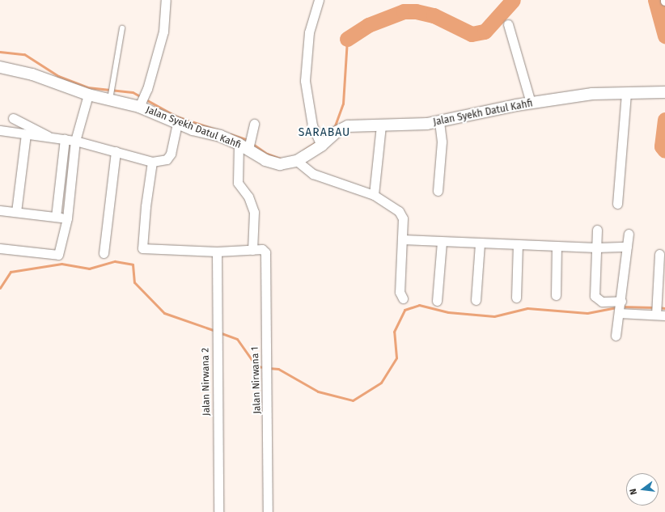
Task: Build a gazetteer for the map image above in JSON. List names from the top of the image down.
{
  "streets": {
    "street": ["Jalan Syekh Datul Kahfi", "Jalan Nirwana 1", "Jalan Nirwana 2"]
  },
  "districts": ["SARABAU"],
  "north": "left"
}
